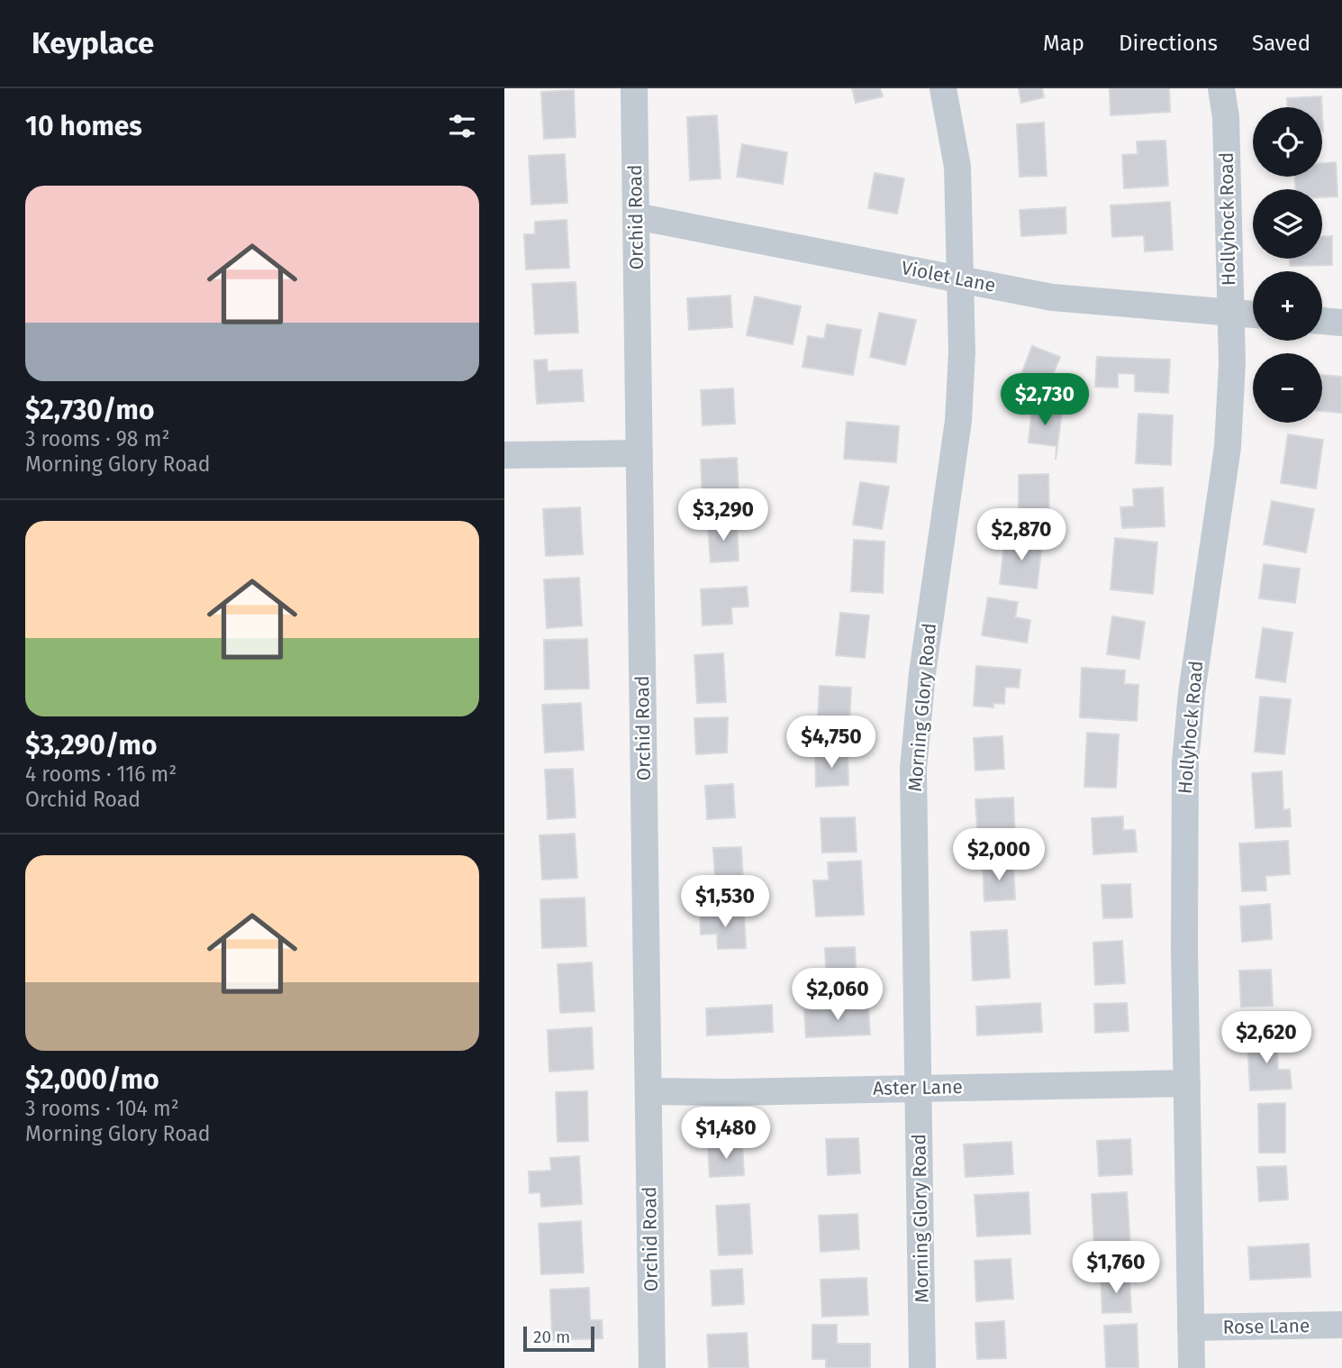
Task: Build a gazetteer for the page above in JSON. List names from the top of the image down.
{
  "streets": {
    "street": [
      "Orchid Road",
      "Hollyhock Road",
      "Violet Lane",
      "Morning Glory Road",
      "Aster Lane",
      "Rose Lane"
    ]
  },
  "crossings": [
    ["Orchid Road", "Violet Lane"],
    ["Orchid Road", "Aster Lane"],
    ["Hollyhock Road", "Violet Lane"],
    ["Hollyhock Road", "Aster Lane"],
    ["Hollyhock Road", "Rose Lane"],
    ["Violet Lane", "Morning Glory Road"],
    ["Morning Glory Road", "Aster Lane"]
  ],
  "scale_bar": "20 m",
  "page": {
    "header": "Keyplace",
    "nav": ["Map", "Directions", "Saved"],
    "heading": "10 homes",
    "map_buttons": ["+", "−"],
    "list": [
      {
        "name": "$2,730/mo",
        "note": "3 rooms · 98 m² · Morning Glory Road"
      },
      {
        "name": "$3,290/mo",
        "note": "4 rooms · 116 m² · Orchid Road"
      },
      {
        "name": "$2,000/mo",
        "note": "3 rooms · 104 m² · Morning Glory Road"
      }
    ],
    "price": [
      "$2,730",
      "$3,290",
      "$2,870",
      "$4,750",
      "$2,000",
      "$1,530",
      "$2,060",
      "$2,620",
      "$1,480",
      "$1,760"
    ],
    "scale": "20 m"
  }
}
